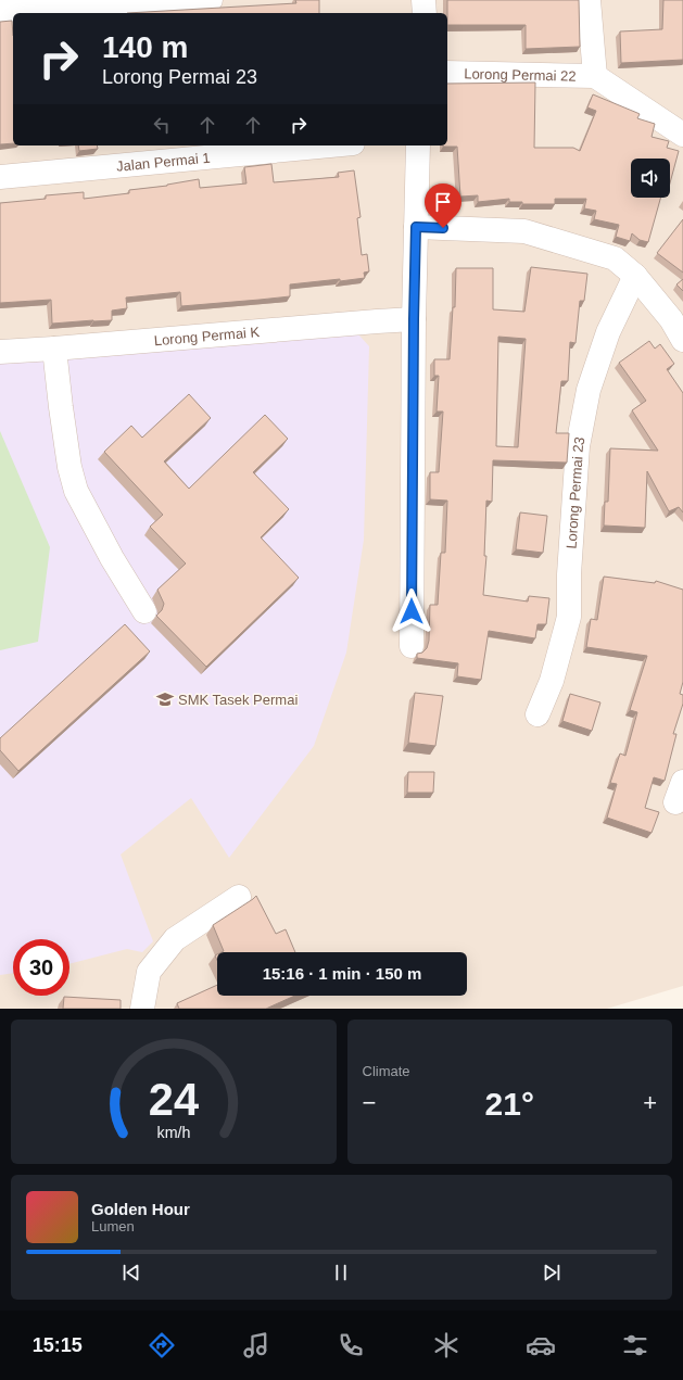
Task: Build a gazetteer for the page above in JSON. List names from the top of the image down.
{
  "streets": {
    "street": [
      "Lorong Permai 22",
      "Jalan Permai 1",
      "Lorong Permai K",
      "Lorong Permai 23"
    ]
  },
  "places": {
    "school or university": ["SMK Tasek Permai"]
  },
  "page": {
    "turn": ["140 m", "Lorong Permai 23"],
    "limit": "30",
    "trip": "15:16 · 1 min · 150 m",
    "tile": "Climate",
    "heat": ["−", "21°", "+"],
    "song": ["Golden Hour", "Lumen"],
    "tabs": "15:15",
    "gauge": ["24", "km/h"]
  }
}
